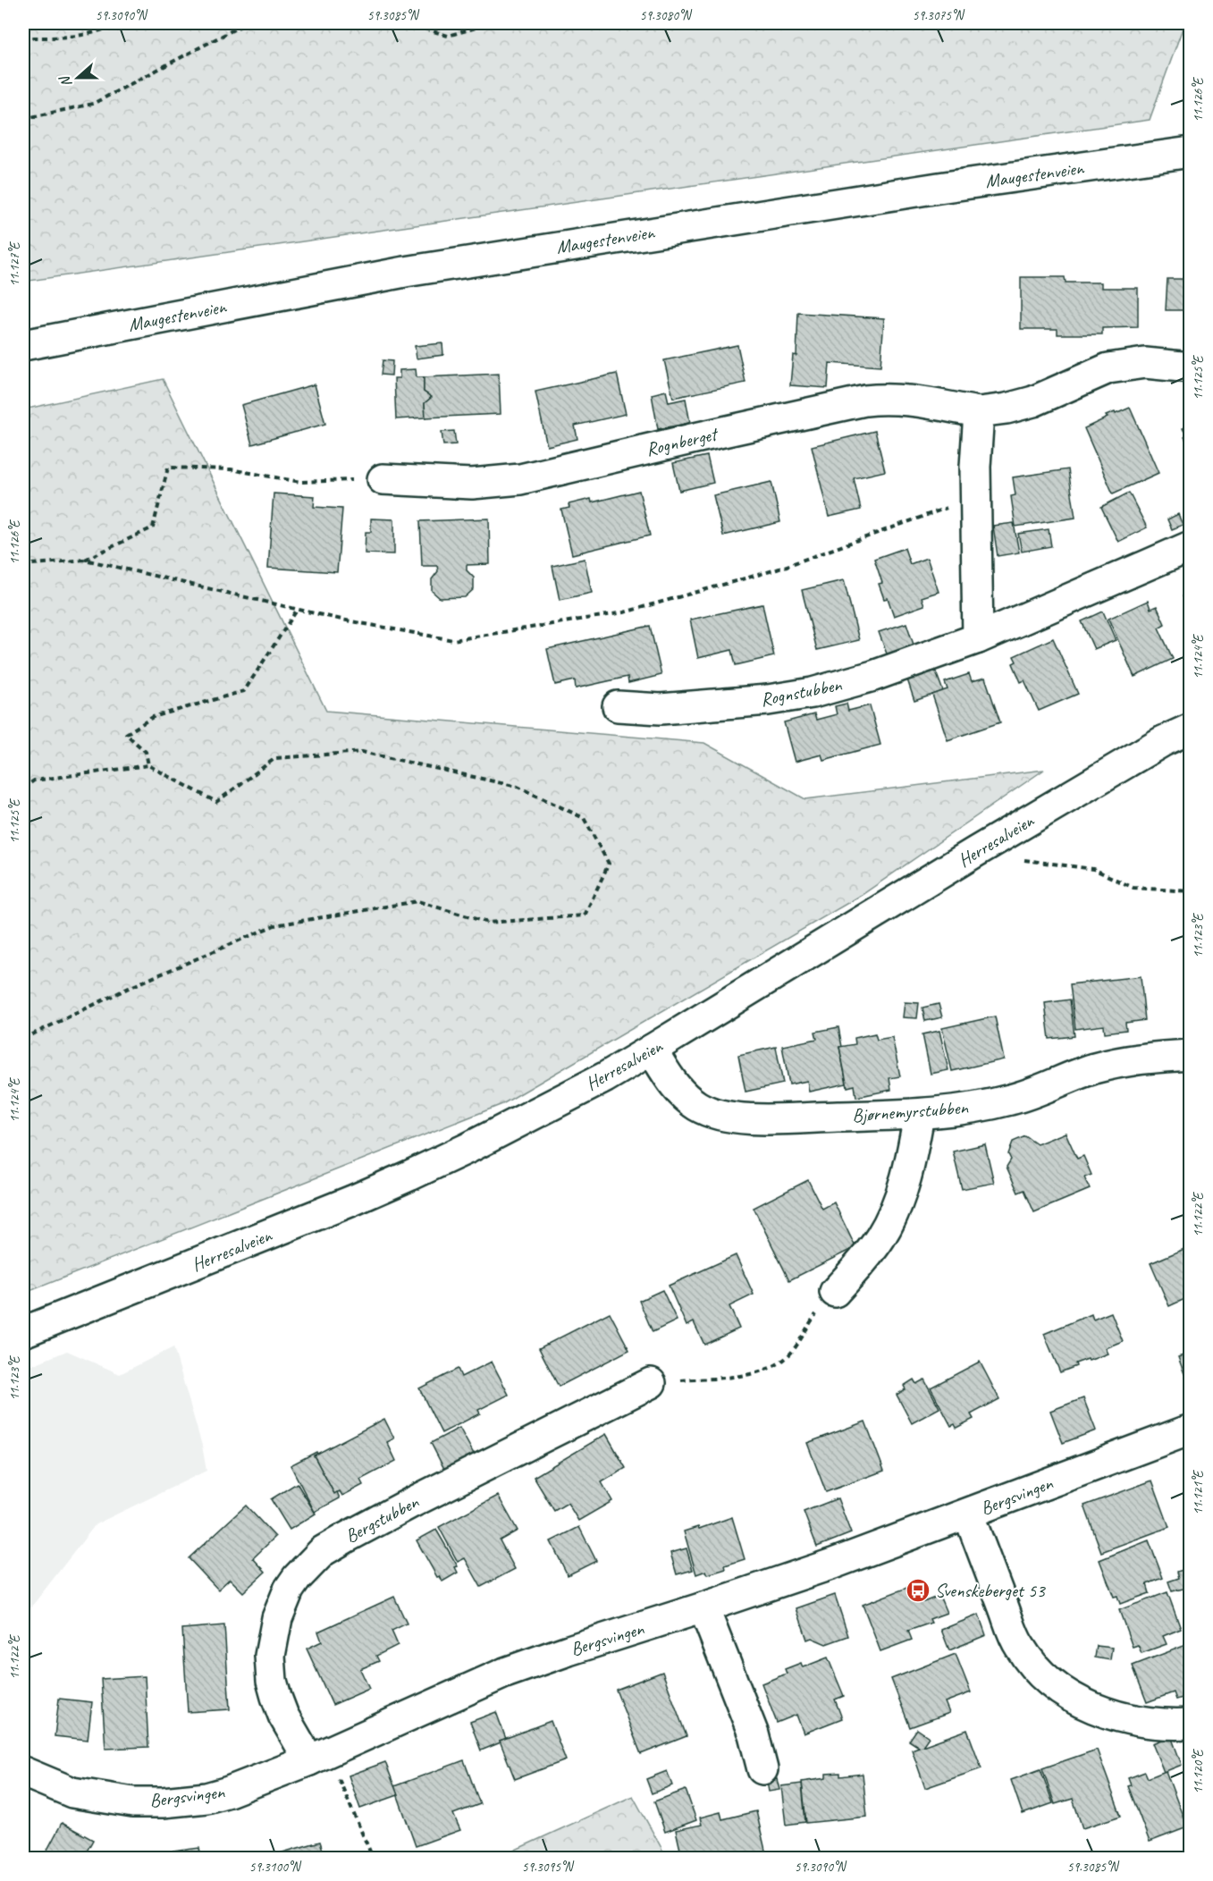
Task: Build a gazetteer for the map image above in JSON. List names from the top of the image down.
{
  "streets": {
    "street": [
      "Maugestenveien",
      "Rognberget",
      "Rognstubben",
      "Herresalveien",
      "Bjørnemyrstubben",
      "Bergsvingen",
      "Bergstubben"
    ]
  },
  "crossings": [
    ["Herresalveien", "Bjørnemyrstubben"],
    ["Bergsvingen", "Bergstubben"]
  ],
  "places": {
    "bus stop": ["Svenskeberget 53"]
  },
  "north": "left",
  "coordinates": [
    "59.3090°N",
    "59.3085°N",
    "59.3080°N",
    "59.3075°N",
    "11.126°E",
    "11.127°E",
    "11.125°E",
    "11.124°E",
    "11.123°E",
    "11.122°E",
    "11.121°E",
    "11.120°E",
    "59.3100°N",
    "59.3095°N"
  ]
}
